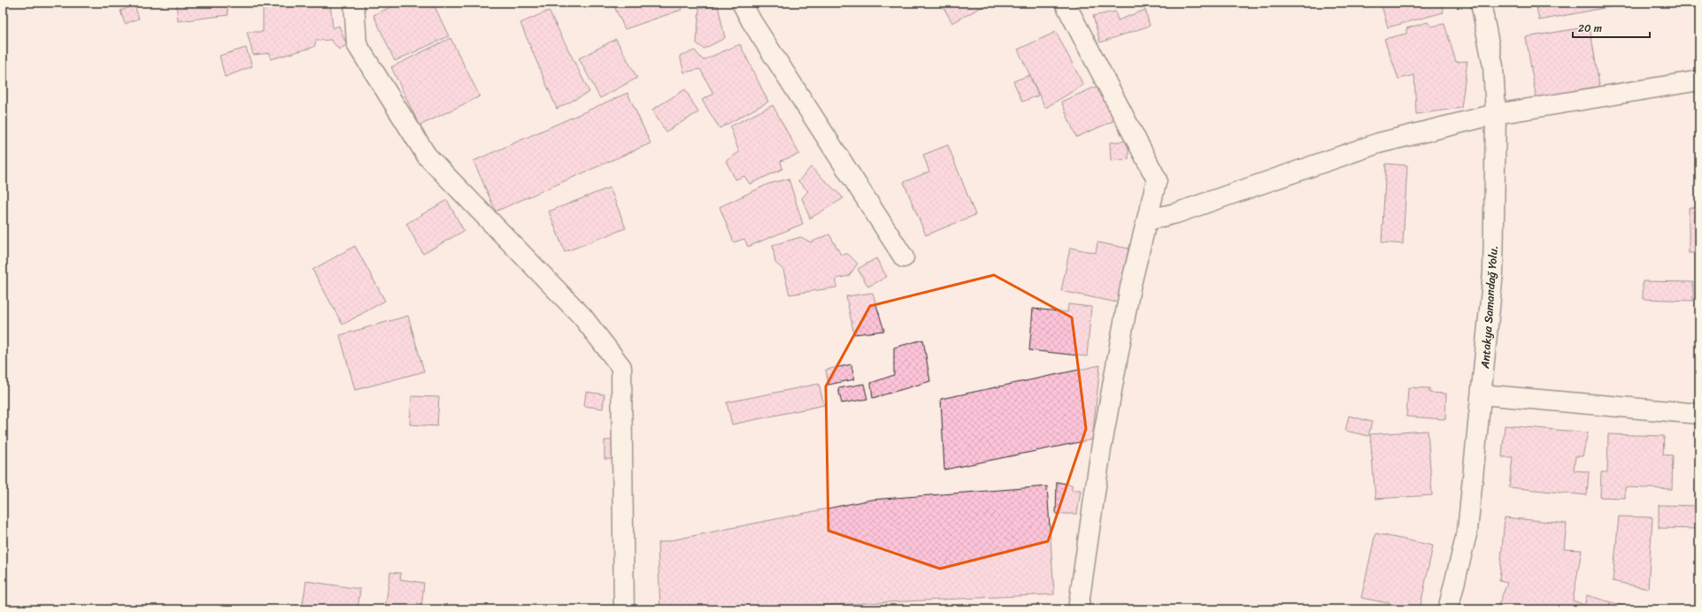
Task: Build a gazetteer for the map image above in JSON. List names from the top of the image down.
{
  "streets": {
    "street": ["Antakya Samandağ Yolu."]
  },
  "scale_bar": "20 m"
}
